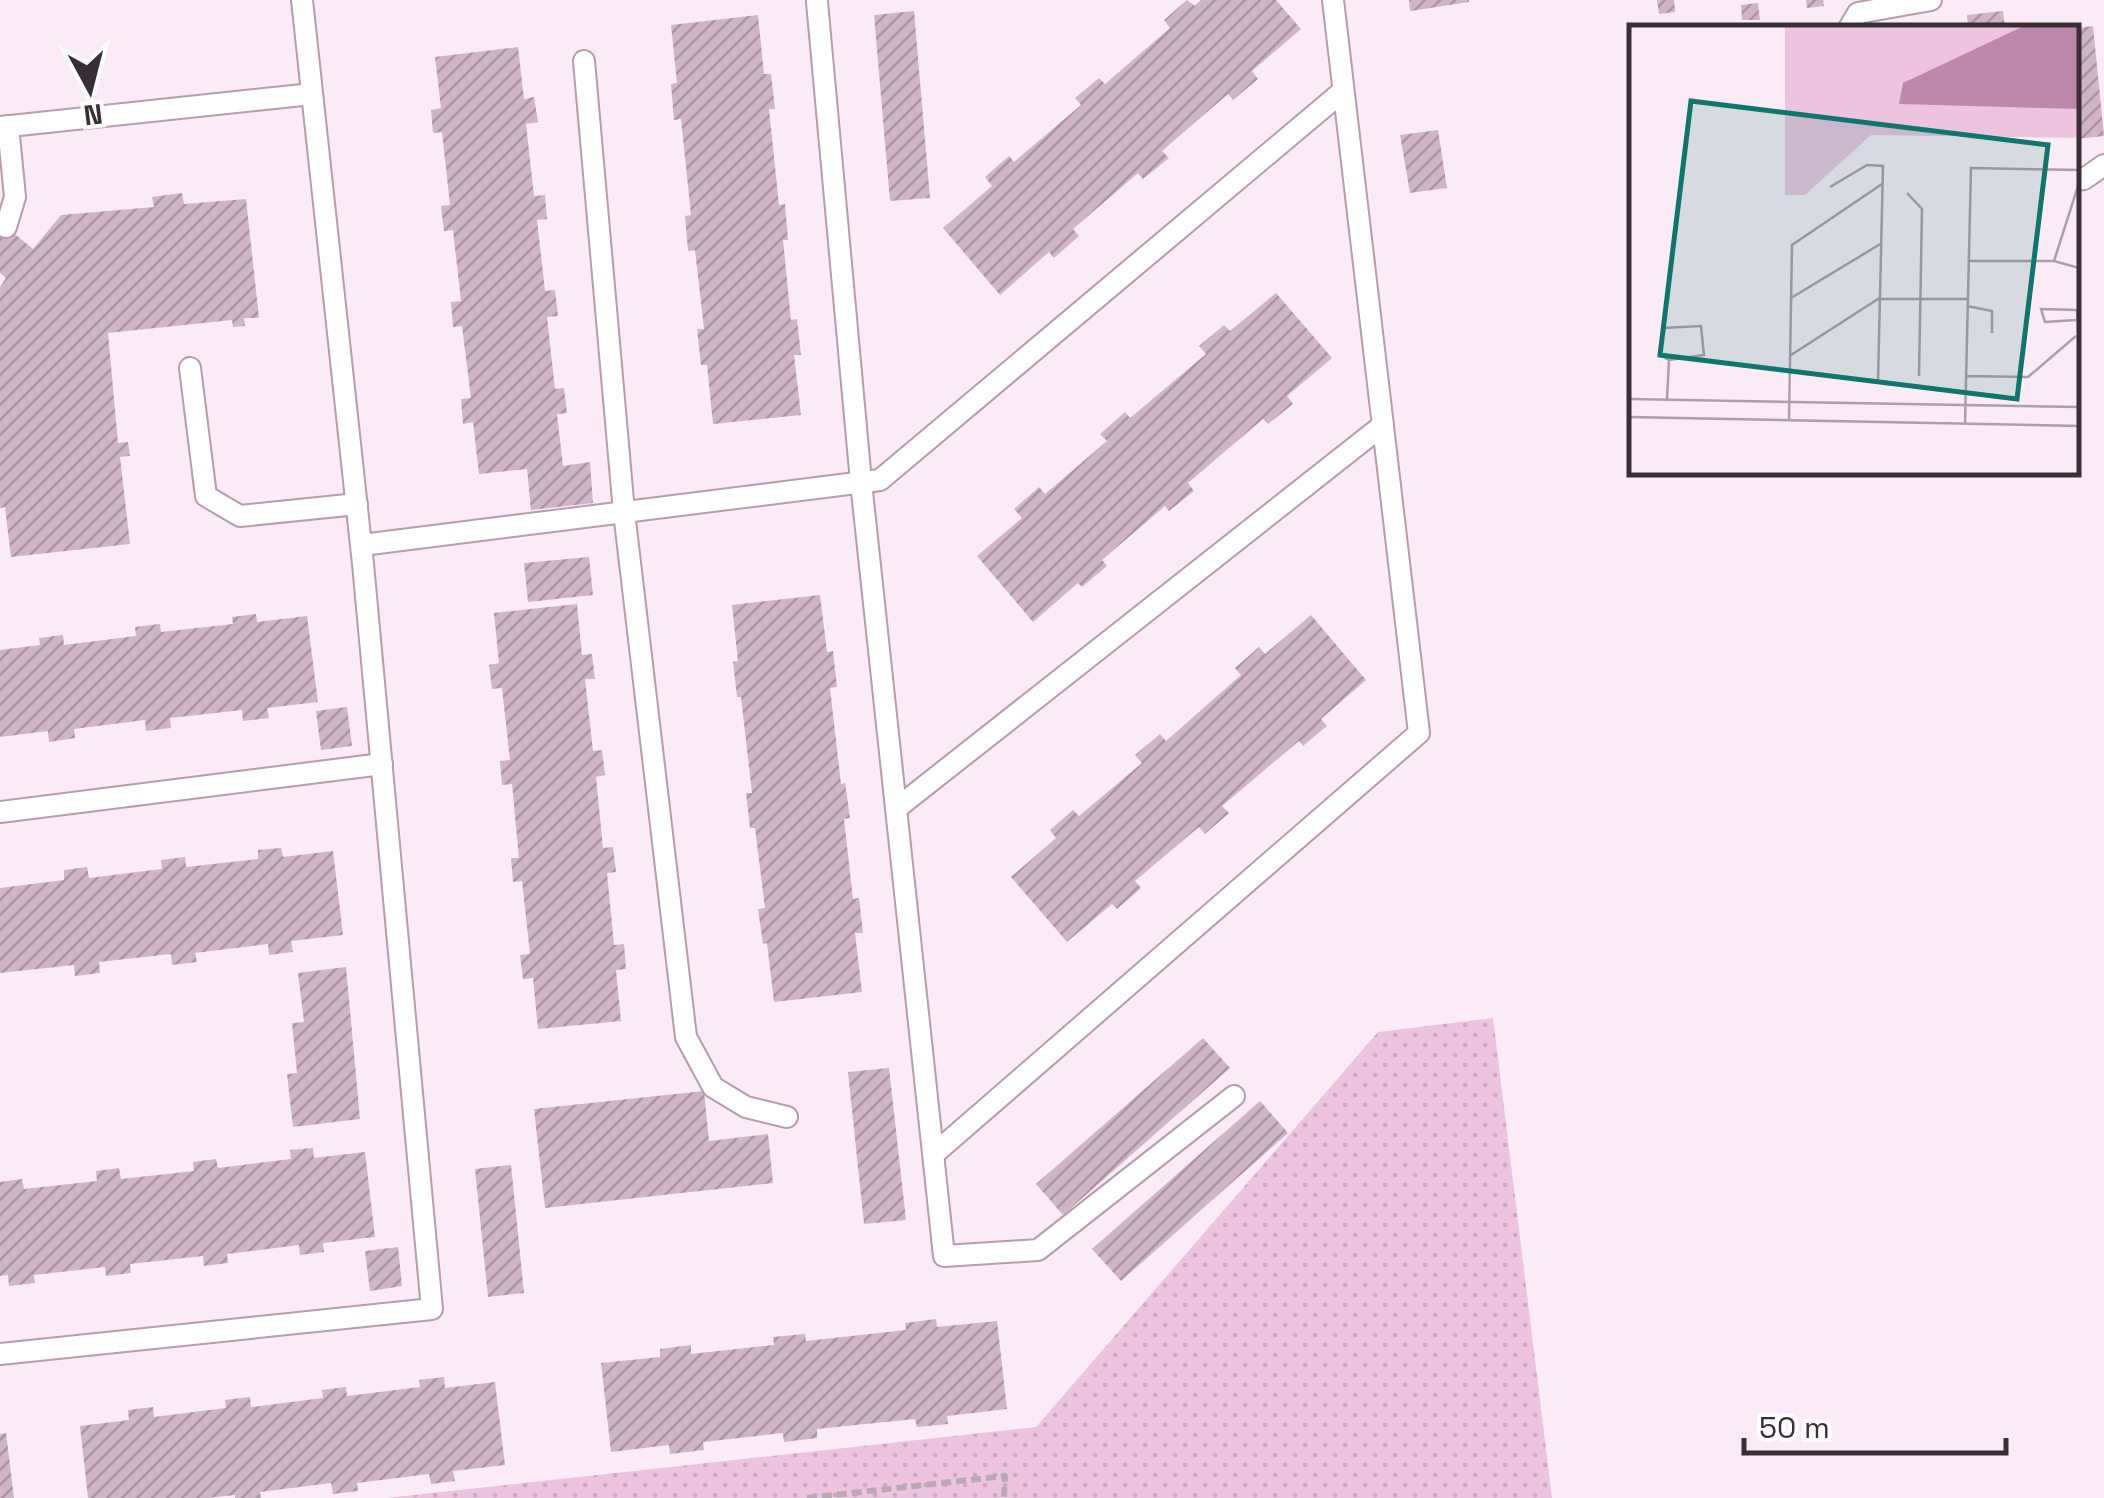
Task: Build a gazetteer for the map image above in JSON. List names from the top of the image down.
{
  "scale_bar": "50 m",
  "north": "bottom"
}
